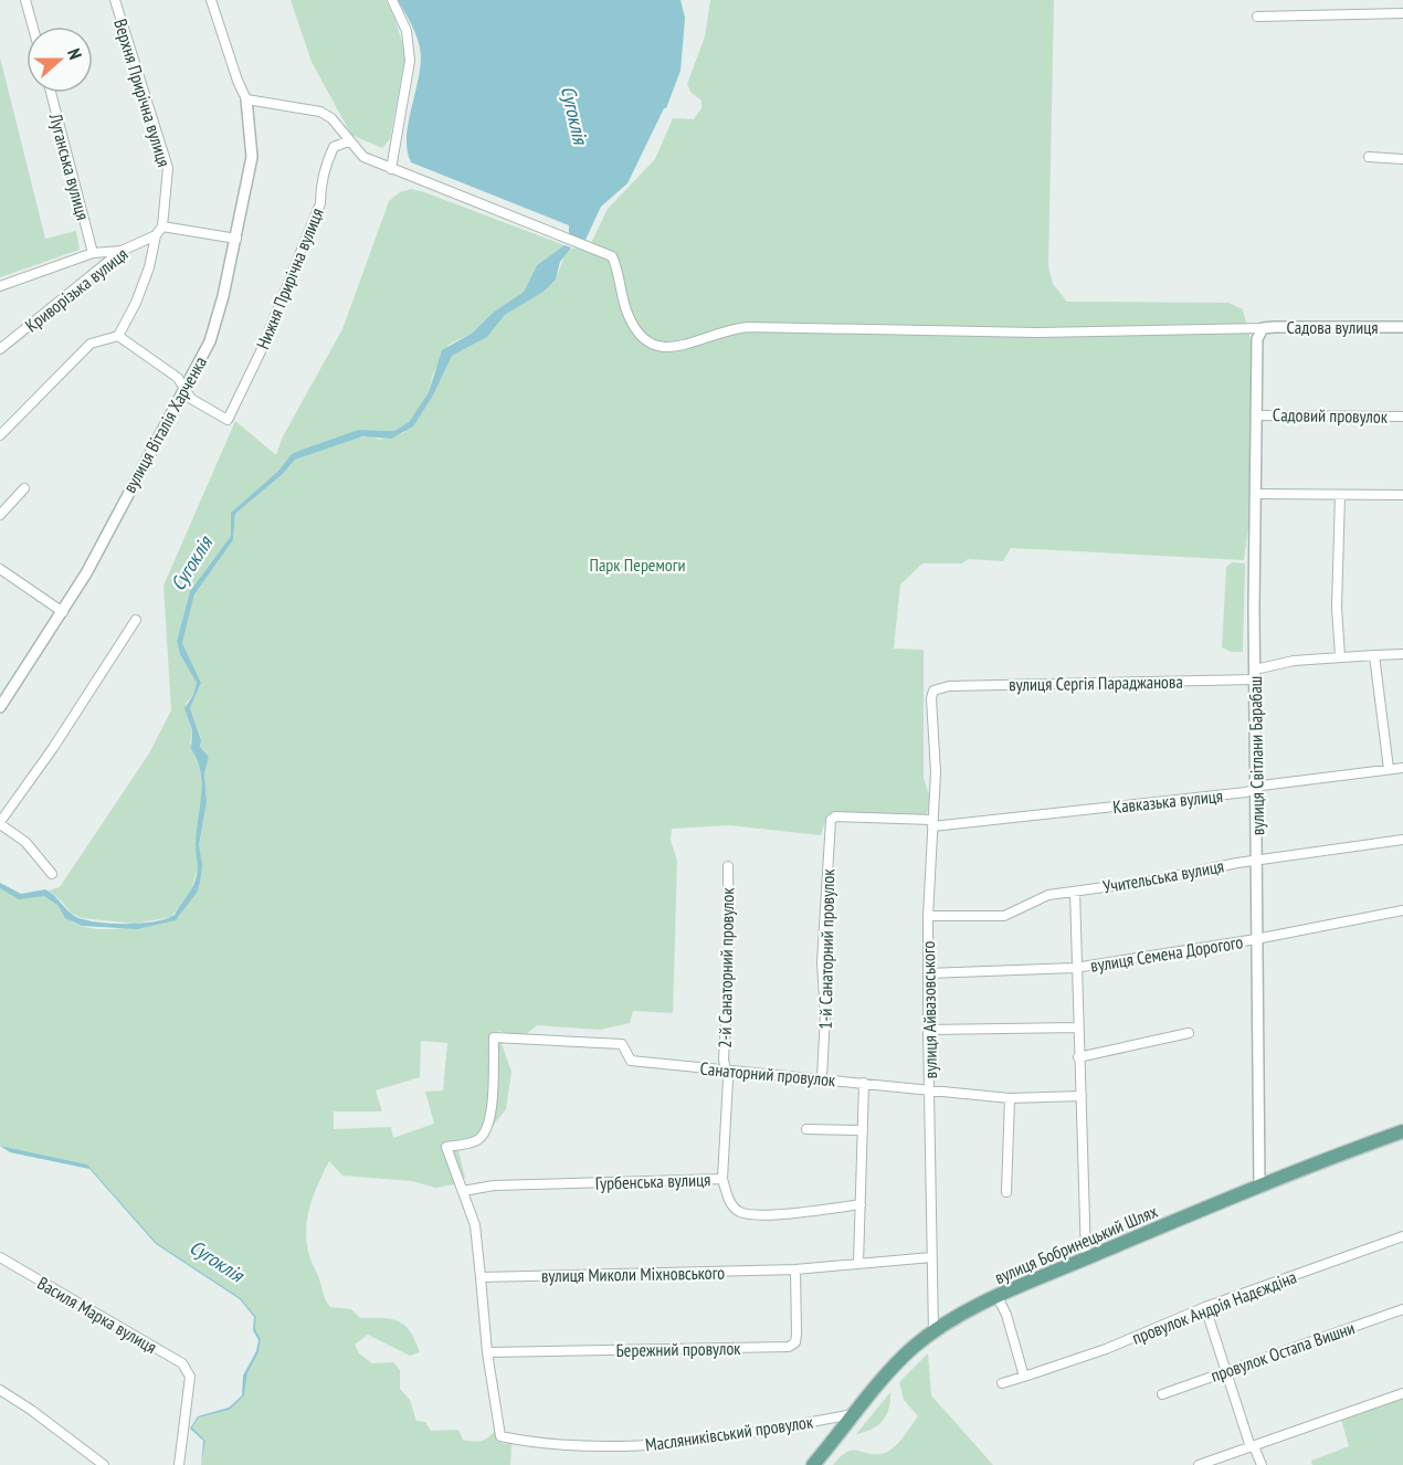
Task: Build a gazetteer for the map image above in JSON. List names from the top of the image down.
{
  "streets": {
    "main road": ["вулиця Бобринецький Шлях"],
    "street": [
      "Верхня Прирічна вулиця",
      "Луганська вулиця",
      "Нижня Прирічна вулиця",
      "Криворізька вулиця",
      "Садова вулиця",
      "Садовий провулок",
      "вулиця Віталія Харченка",
      "вулиця Сергія Параджанова",
      "вулиця Світлани Барабаш",
      "Кавказька вулиця",
      "Учительська вулиця",
      "1-й Санаторний провулок",
      "вулиця Семена Дорогого",
      "2-й Санаторний провулок",
      "вулиця Айвазовського",
      "Санаторний провулок",
      "Гурбенська вулиця",
      "вулиця Миколи Міхновського",
      "провулок Андрія Надєждіна",
      "Василя Марка вулиця",
      "Бережний провулок",
      "провулок Остапа Вишни",
      "Масляниківський провулок"
    ]
  },
  "crossings": [
    ["Нижня Прирічна вулиця", "вулиця Віталія Харченка"],
    ["Садова вулиця", "вулиця Світлани Барабаш"],
    ["Садовий провулок", "вулиця Світлани Барабаш"],
    ["вулиця Сергія Параджанова", "вулиця Світлани Барабаш"],
    ["вулиця Сергія Параджанова", "вулиця Айвазовського"],
    ["вулиця Світлани Барабаш", "Кавказька вулиця"],
    ["вулиця Світлани Барабаш", "Учительська вулиця"],
    ["вулиця Світлани Барабаш", "вулиця Семена Дорогого"],
    ["вулиця Світлани Барабаш", "вулиця Бобринецький Шлях"],
    ["Кавказька вулиця", "1-й Санаторний провулок"],
    ["Кавказька вулиця", "вулиця Айвазовського"],
    ["Учительська вулиця", "вулиця Айвазовського"],
    ["1-й Санаторний провулок", "Санаторний провулок"],
    ["вулиця Семена Дорогого", "вулиця Айвазовського"],
    ["2-й Санаторний провулок", "Санаторний провулок"],
    ["2-й Санаторний провулок", "Гурбенська вулиця"],
    ["вулиця Айвазовського", "Санаторний провулок"],
    ["вулиця Айвазовського", "вулиця Бобринецький Шлях"],
    ["вулиця Айвазовського", "вулиця Миколи Міхновського"],
    ["Санаторний провулок", "Гурбенська вулиця"],
    ["вулиця Бобринецький Шлях", "Масляниківський провулок"],
    ["вулиця Миколи Міхновського", "Бережний провулок"],
    ["Бережний провулок", "Масляниківський провулок"]
  ],
  "water": ["Сугоклія"],
  "parks": ["Парк Перемоги"],
  "north": "right"
}
